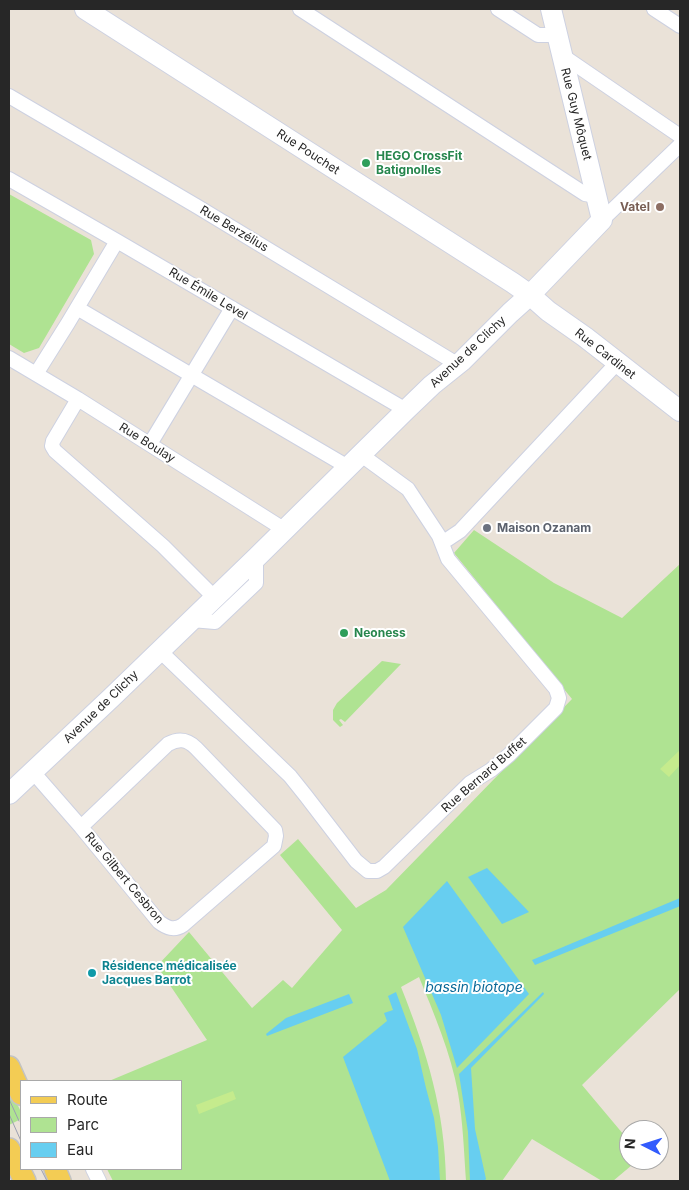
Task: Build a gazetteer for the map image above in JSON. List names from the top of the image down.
{
  "streets": {
    "main road": [
      "Rue Guy Môquet",
      "Rue Pouchet",
      "Avenue de Clichy",
      "Rue Cardinet"
    ],
    "street": [
      "Rue Berzélius",
      "Rue Émile Level",
      "Rue Boulay",
      "Rue Bernard Buffet",
      "Rue Gilbert Cesbron"
    ]
  },
  "crossings": [
    ["Rue Guy Môquet", "Avenue de Clichy"],
    ["Rue Pouchet", "Avenue de Clichy"],
    ["Rue Pouchet", "Rue Cardinet"],
    ["Rue Berzélius", "Avenue de Clichy"],
    ["Rue Émile Level", "Avenue de Clichy"],
    ["Avenue de Clichy", "Rue Cardinet"],
    ["Avenue de Clichy", "Rue Boulay"],
    ["Avenue de Clichy", "Rue Bernard Buffet"],
    ["Avenue de Clichy", "Rue Gilbert Cesbron"]
  ],
  "water": ["bassin biotope"],
  "places": [
    "HEGO CrossFit Batignolles",
    "Vatel",
    "Maison Ozanam",
    "Neoness",
    "Résidence médicalisée Jacques Barrot"
  ],
  "legend": ["Route", "Parc", "Eau"],
  "north": "left"
}
